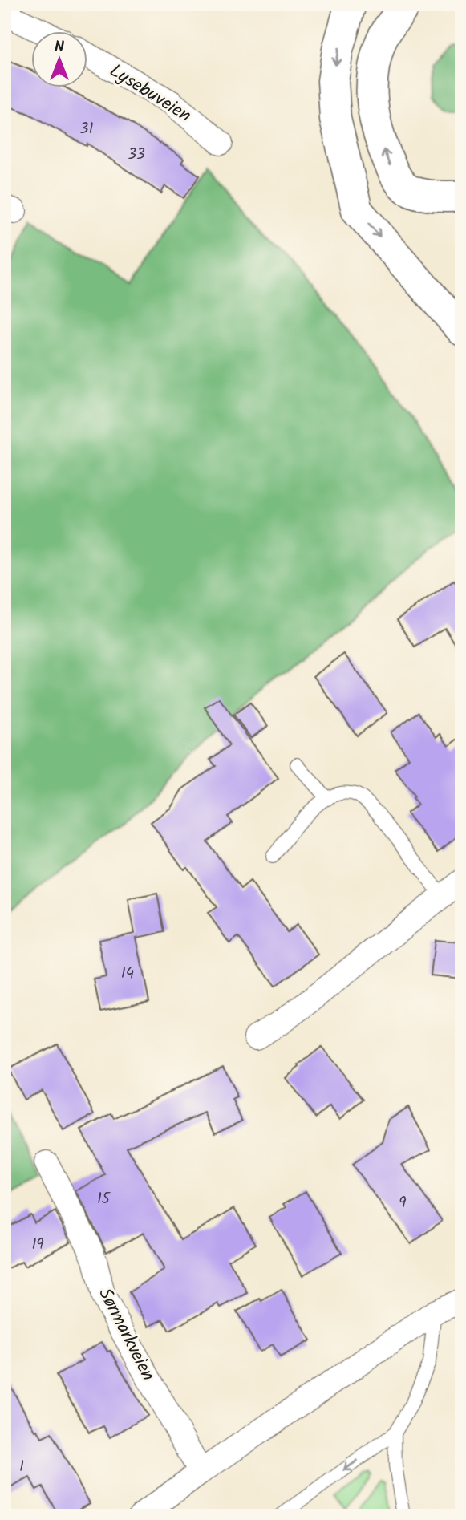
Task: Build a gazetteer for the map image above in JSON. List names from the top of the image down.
{
  "streets": {
    "street": ["Lysebuveien", "Sørmarkveien"]
  },
  "house_numbers": [
    "31",
    "33",
    "14",
    "15",
    "9",
    "19",
    "1"
  ],
  "north": "top"
}
